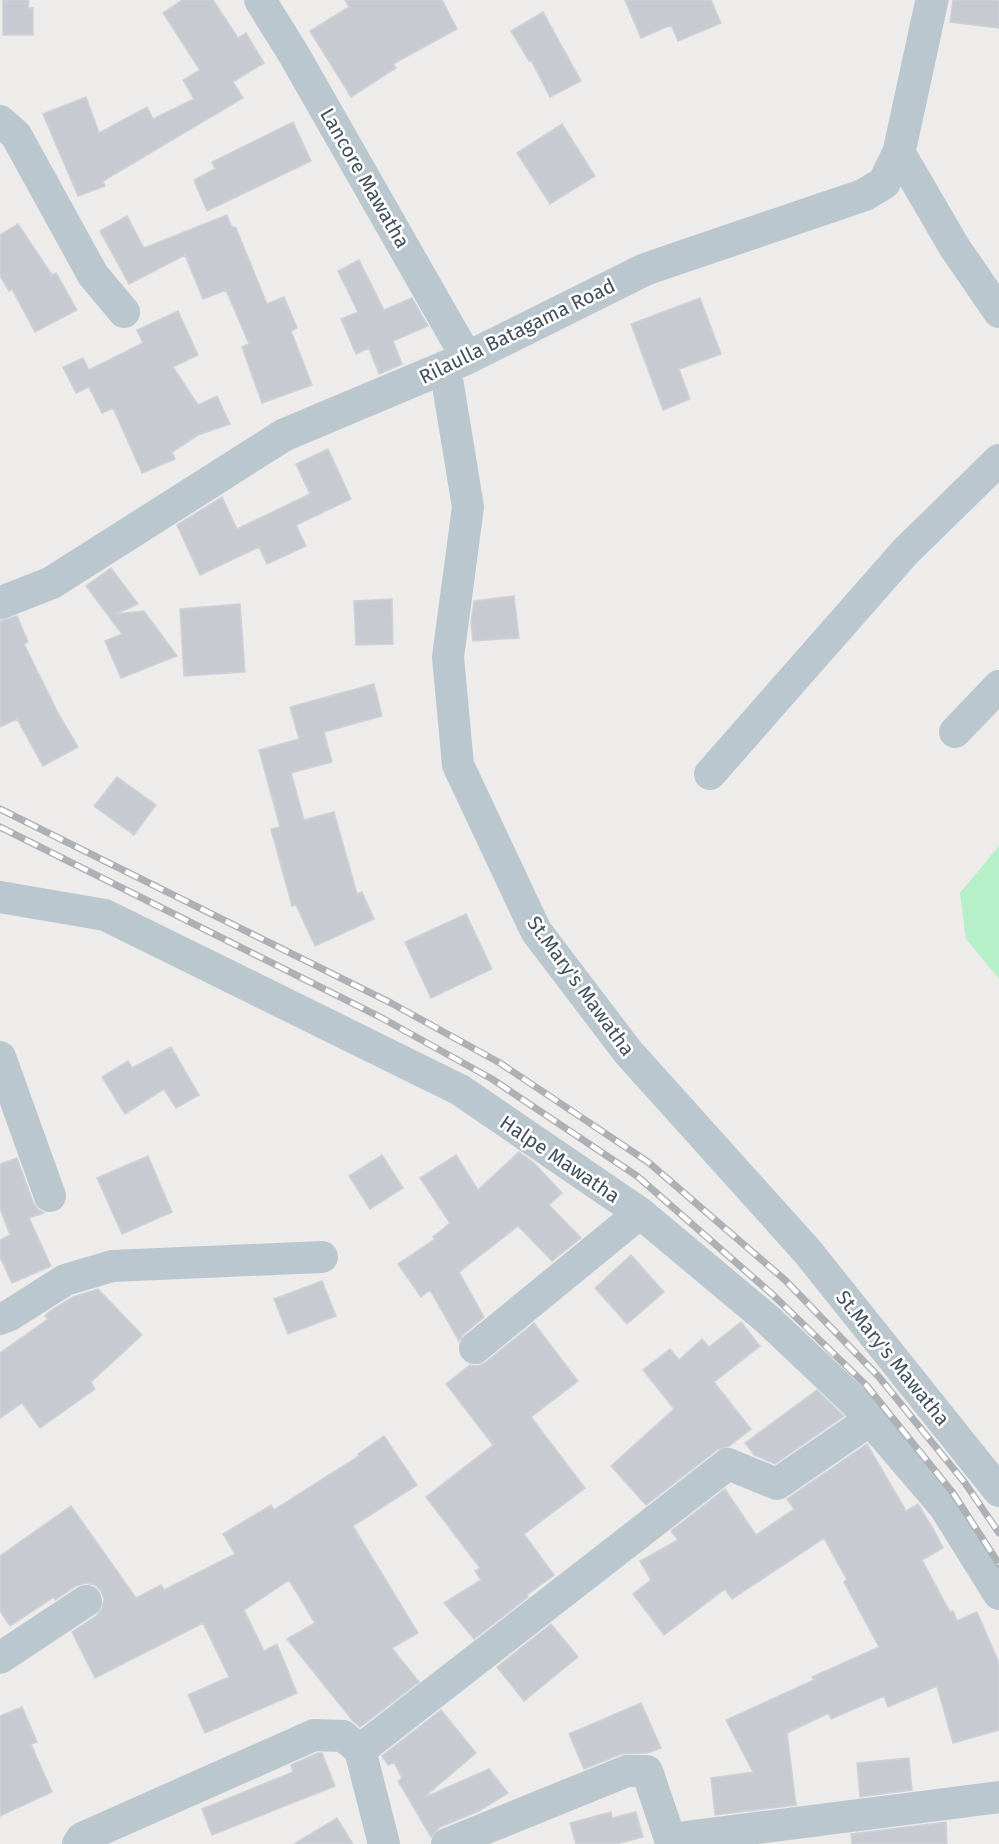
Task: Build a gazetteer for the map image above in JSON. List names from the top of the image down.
{
  "streets": {
    "street": [
      "Lancore Mawatha",
      "Rilaulla Batagama Road",
      "St.Mary's Mawatha",
      "Halpe Mawatha"
    ]
  },
  "crossings": [
    ["Lancore Mawatha", "Rilaulla Batagama Road"],
    ["Lancore Mawatha", "St.Mary's Mawatha"],
    ["Rilaulla Batagama Road", "St.Mary's Mawatha"]
  ]
}
